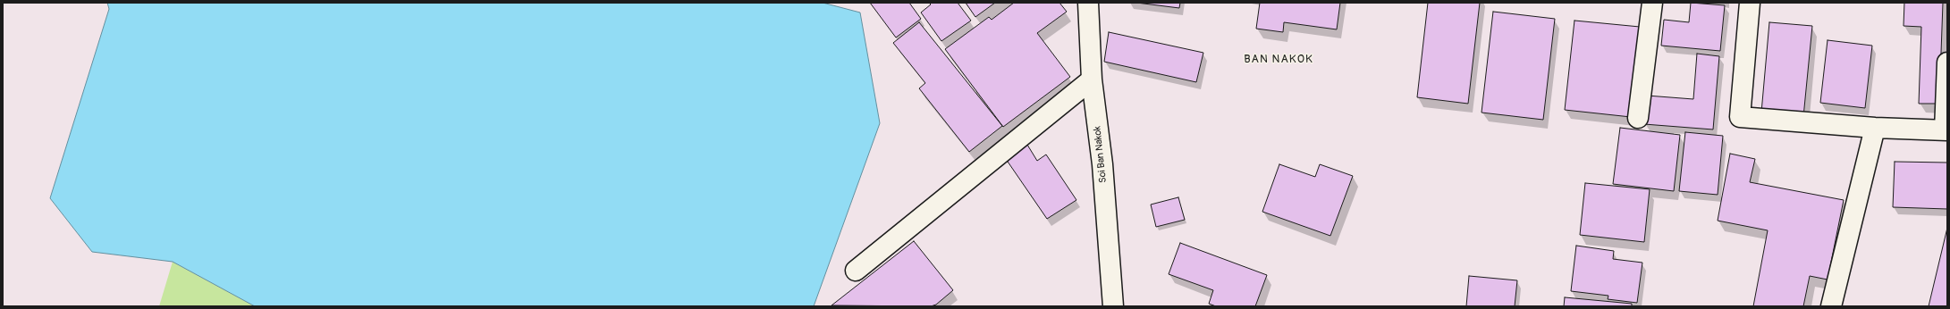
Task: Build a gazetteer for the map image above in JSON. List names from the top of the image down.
{
  "streets": {
    "street": ["Soi Ban Nakok"]
  },
  "districts": ["BAN NAKOK"]
}
